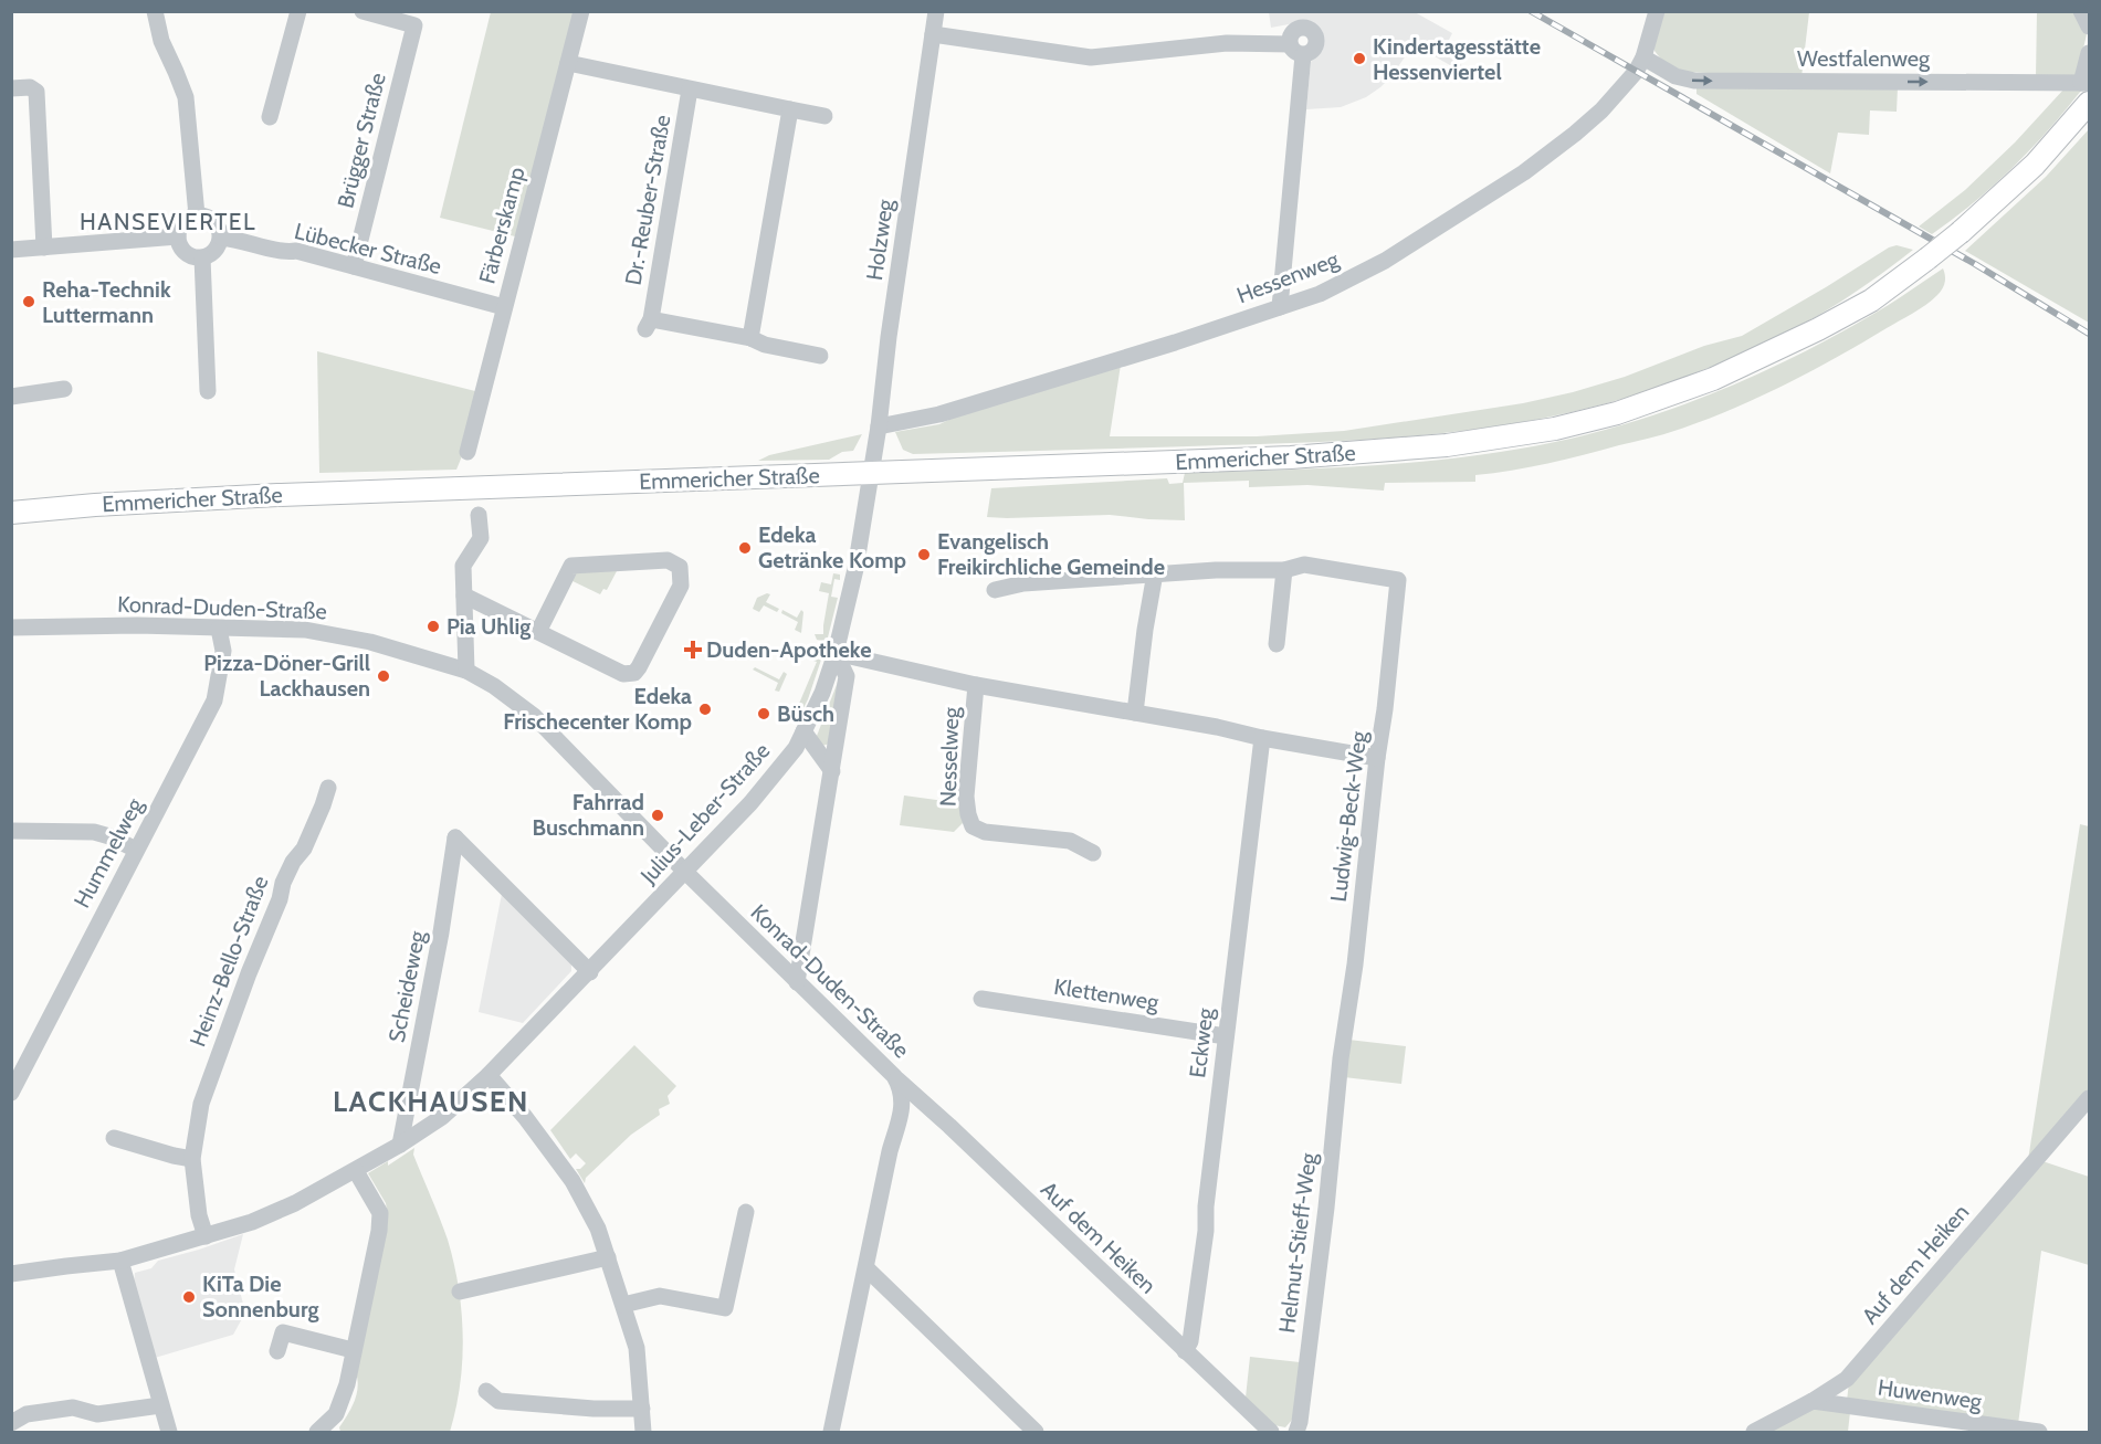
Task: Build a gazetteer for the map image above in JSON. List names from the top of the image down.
{
  "streets": {
    "main road": ["Emmericher Straße"],
    "street": [
      "Westfalenweg",
      "Brügger Straße",
      "Dr.-Reuber-Straße",
      "Färberskamp",
      "Holzweg",
      "Lübecker Straße",
      "Hessenweg",
      "Konrad-Duden-Straße",
      "Nesselweg",
      "Julius-Leber-Straße",
      "Ludwig-Beck-Weg",
      "Hummelweg",
      "Heinz-Bello-Straße",
      "Scheideweg",
      "Klettenweg",
      "Eckweg",
      "Auf dem Heiken",
      "Helmut-Stieff-Weg",
      "Huwenweg"
    ]
  },
  "crossings": [
    ["Westfalenweg", "Hessenweg"],
    ["Westfalenweg", "Emmericher Straße"],
    ["Brügger Straße", "Lübecker Straße"],
    ["Dr.-Reuber-Straße", "Färberskamp"],
    ["Färberskamp", "Lübecker Straße"],
    ["Holzweg", "Hessenweg"],
    ["Holzweg", "Emmericher Straße"],
    ["Holzweg", "Julius-Leber-Straße"],
    ["Emmericher Straße", "Julius-Leber-Straße"],
    ["Konrad-Duden-Straße", "Julius-Leber-Straße"],
    ["Konrad-Duden-Straße", "Hummelweg"],
    ["Konrad-Duden-Straße", "Auf dem Heiken"],
    ["Julius-Leber-Straße", "Heinz-Bello-Straße"],
    ["Julius-Leber-Straße", "Scheideweg"],
    ["Ludwig-Beck-Weg", "Helmut-Stieff-Weg"],
    ["Klettenweg", "Eckweg"],
    ["Eckweg", "Auf dem Heiken"],
    ["Auf dem Heiken", "Huwenweg"]
  ],
  "one_way": ["Westfalenweg"],
  "districts": ["HANSEVIERTEL", "LACKHAUSEN"],
  "places": {
    "other": [
      "Kindertagesstätte Hessenviertel",
      "Reha-Technik Luttermann",
      "Edeka Getränke Komp",
      "Evangelisch Freikirchliche Gemeinde",
      "Pia Uhlig",
      "Pizza-Döner-Grill Lackhausen",
      "Edeka Frischecenter Komp",
      "Büsch",
      "Fahrrad Buschmann",
      "KiTa Die Sonnenburg"
    ],
    "health": ["Duden-Apotheke"]
  }
}
